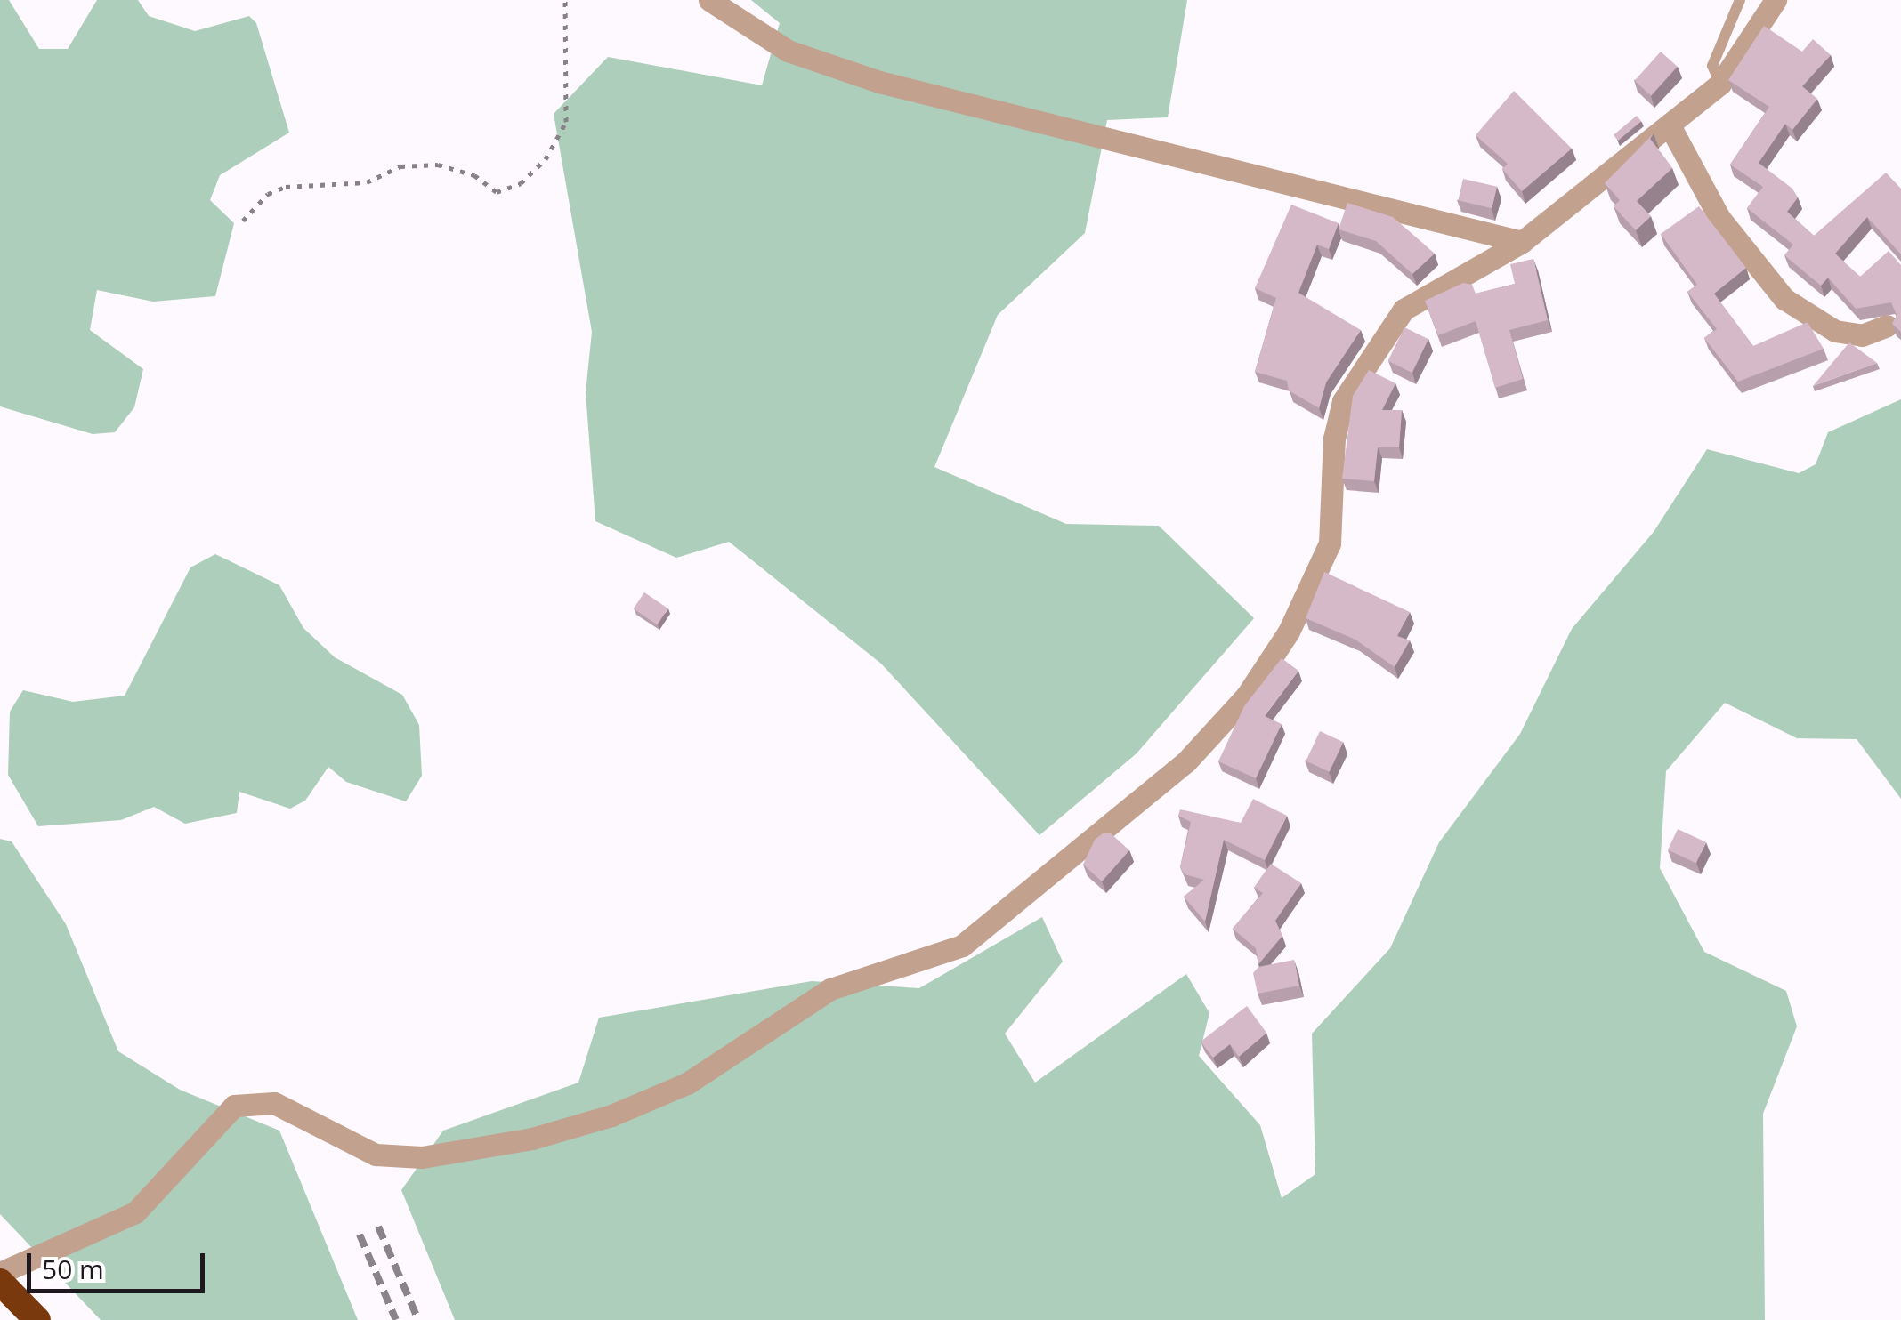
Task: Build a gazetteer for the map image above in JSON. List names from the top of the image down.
{
  "scale_bar": "50 m"
}
